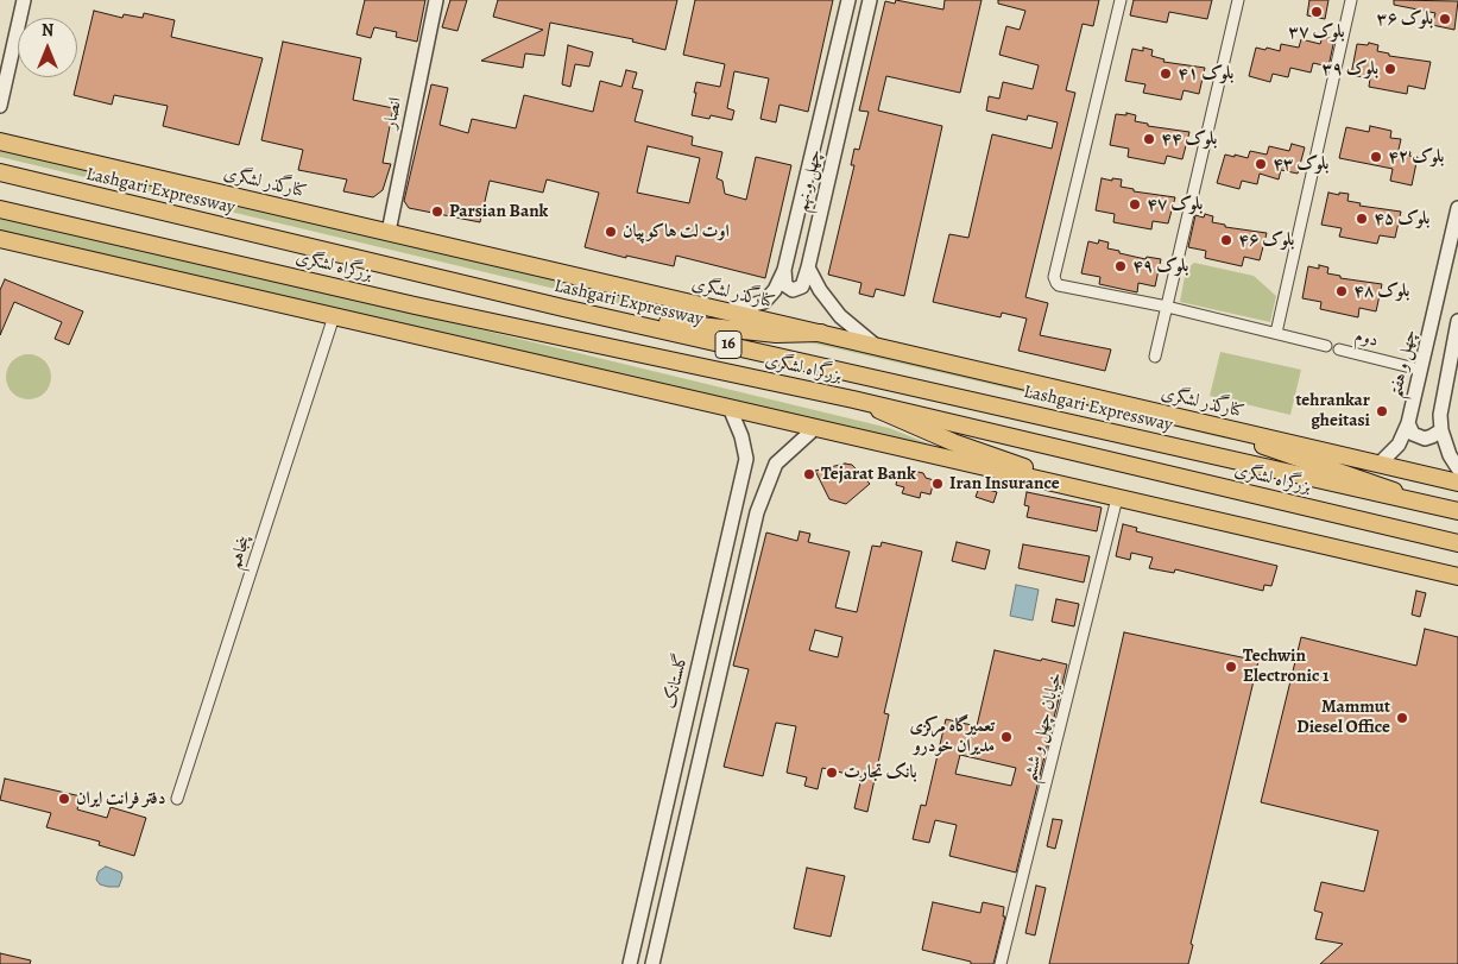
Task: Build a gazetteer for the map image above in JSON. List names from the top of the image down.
{
  "streets": {
    "main road": [
      "کنارگذر لشگری",
      "Lashgari Expressway",
      "بزرگراه لشگری",
      "16"
    ],
    "street": [
      "انصار",
      "چهل و نهم",
      "دوم",
      "چهل و هفتم",
      "پنجاهم",
      "گلستانک",
      "خیابان چهل و ششم"
    ]
  },
  "crossings": [
    ["انصار", "کنارگذر لشگری"],
    ["چهل و نهم", "کنارگذر لشگری"],
    ["کنارگذر لشگری", "چهل و هفتم"],
    ["دوم", "چهل و هفتم"]
  ],
  "places": [
    "بلوک ۳۷",
    "بلوک ۳۶",
    "بلوک ۳۹",
    "بلوک ۴۱",
    "بلوک ۴۴",
    "بلوک ۴۲",
    "بلوک ۴۳",
    "بلوک ۴۷",
    "Parsian Bank",
    "بلوک ۴۵",
    "اوت لت هاکوپیان",
    "بلوک ۴۶",
    "بلوک ۴۹",
    "بلوک ۴۸",
    "tehrankar gheitasi",
    "Tejarat Bank",
    "Iran Insurance",
    "Techwin Electronic 1",
    "Mammut Diesel Office",
    "تعمیرگاه مرکزی مدیران خودرو",
    "بانک تجارت",
    "دفتر فرانت ایران"
  ],
  "north": "top"
}
